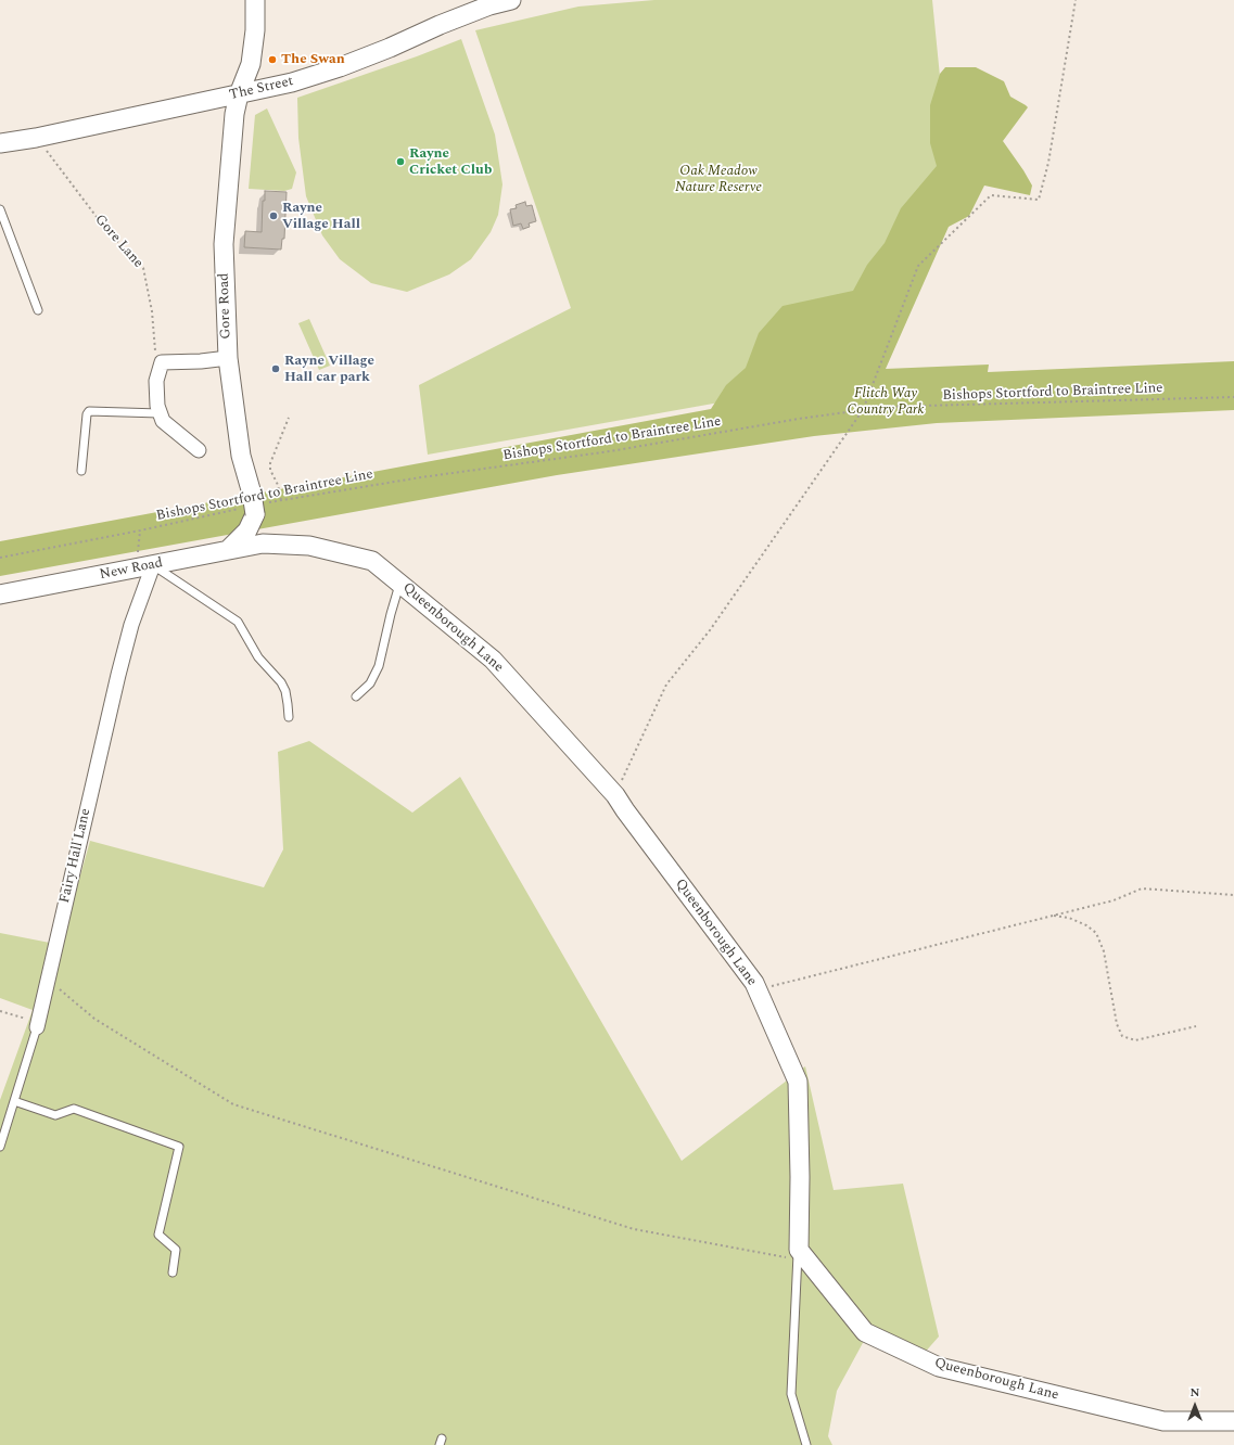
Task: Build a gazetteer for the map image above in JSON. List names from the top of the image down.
{
  "streets": {
    "street": [
      "The Street",
      "Gore Road",
      "New Road",
      "Queenborough Lane",
      "Fairy Hall Lane"
    ],
    "path": ["Gore Lane", "Bishops Stortford to Braintree Line"]
  },
  "crossings": [
    ["The Street", "Gore Lane"],
    ["The Street", "Gore Road"],
    ["Gore Road", "Bishops Stortford to Braintree Line"],
    ["Gore Road", "New Road"],
    ["Gore Road", "Queenborough Lane"],
    ["New Road", "Queenborough Lane"],
    ["New Road", "Fairy Hall Lane"]
  ],
  "parks": ["Oak Meadow Nature Reserve", "Flitch Way Country Park"],
  "places": [
    "The Swan",
    "Rayne Cricket Club",
    "Rayne Village Hall",
    "Rayne Village Hall car park"
  ],
  "north": "top"
}
